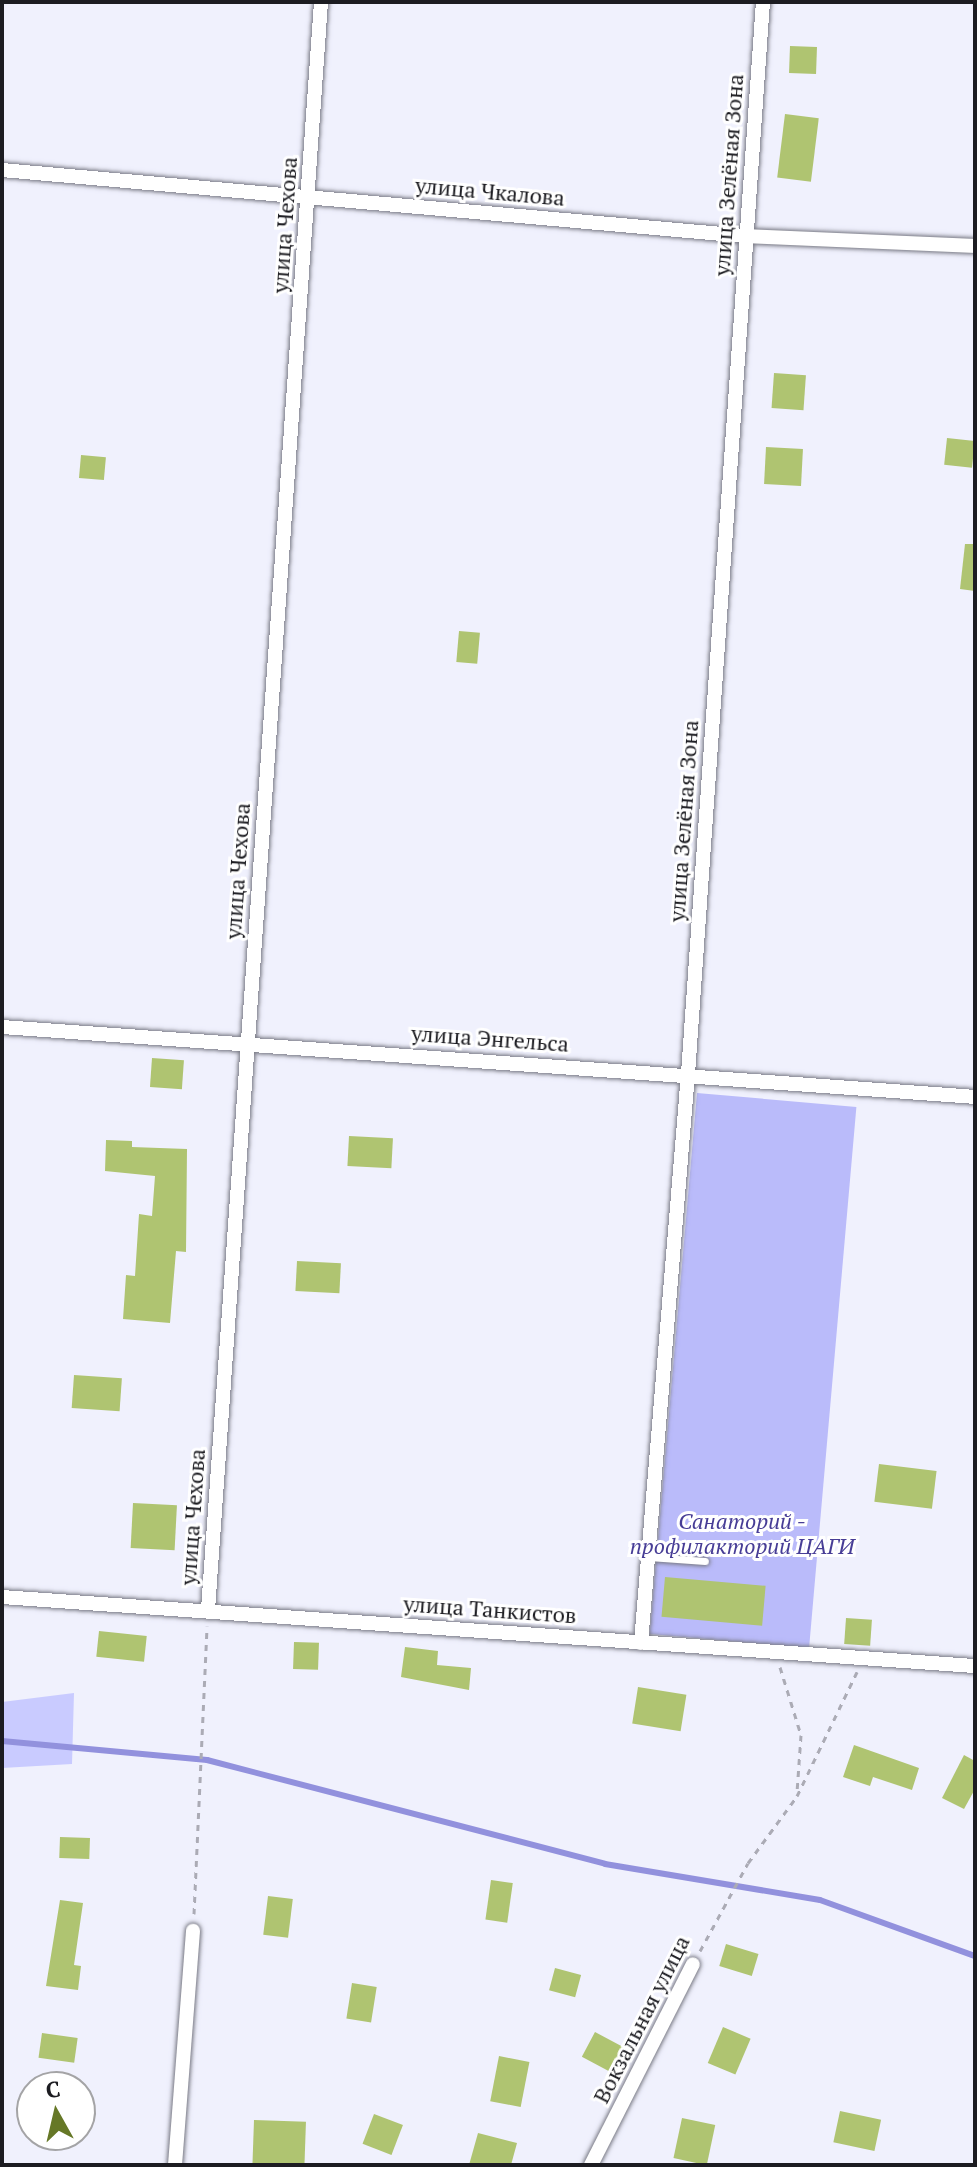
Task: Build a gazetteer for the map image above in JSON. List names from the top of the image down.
{
  "streets": {
    "street": [
      "улица Зелёная Зона",
      "улица Чкалова",
      "улица Чехова",
      "улица Энгельса",
      "улица Танкистов",
      "Вокзальная улица"
    ]
  },
  "crossings": [
    ["улица Зелёная Зона", "улица Чкалова"],
    ["улица Зелёная Зона", "улица Энгельса"],
    ["улица Зелёная Зона", "улица Танкистов"],
    ["улица Чкалова", "улица Чехова"],
    ["улица Чехова", "улица Энгельса"],
    ["улица Чехова", "улица Танкистов"]
  ],
  "parks": ["Санаторий - профилакторий ЦАГИ"],
  "north": "top"
}
